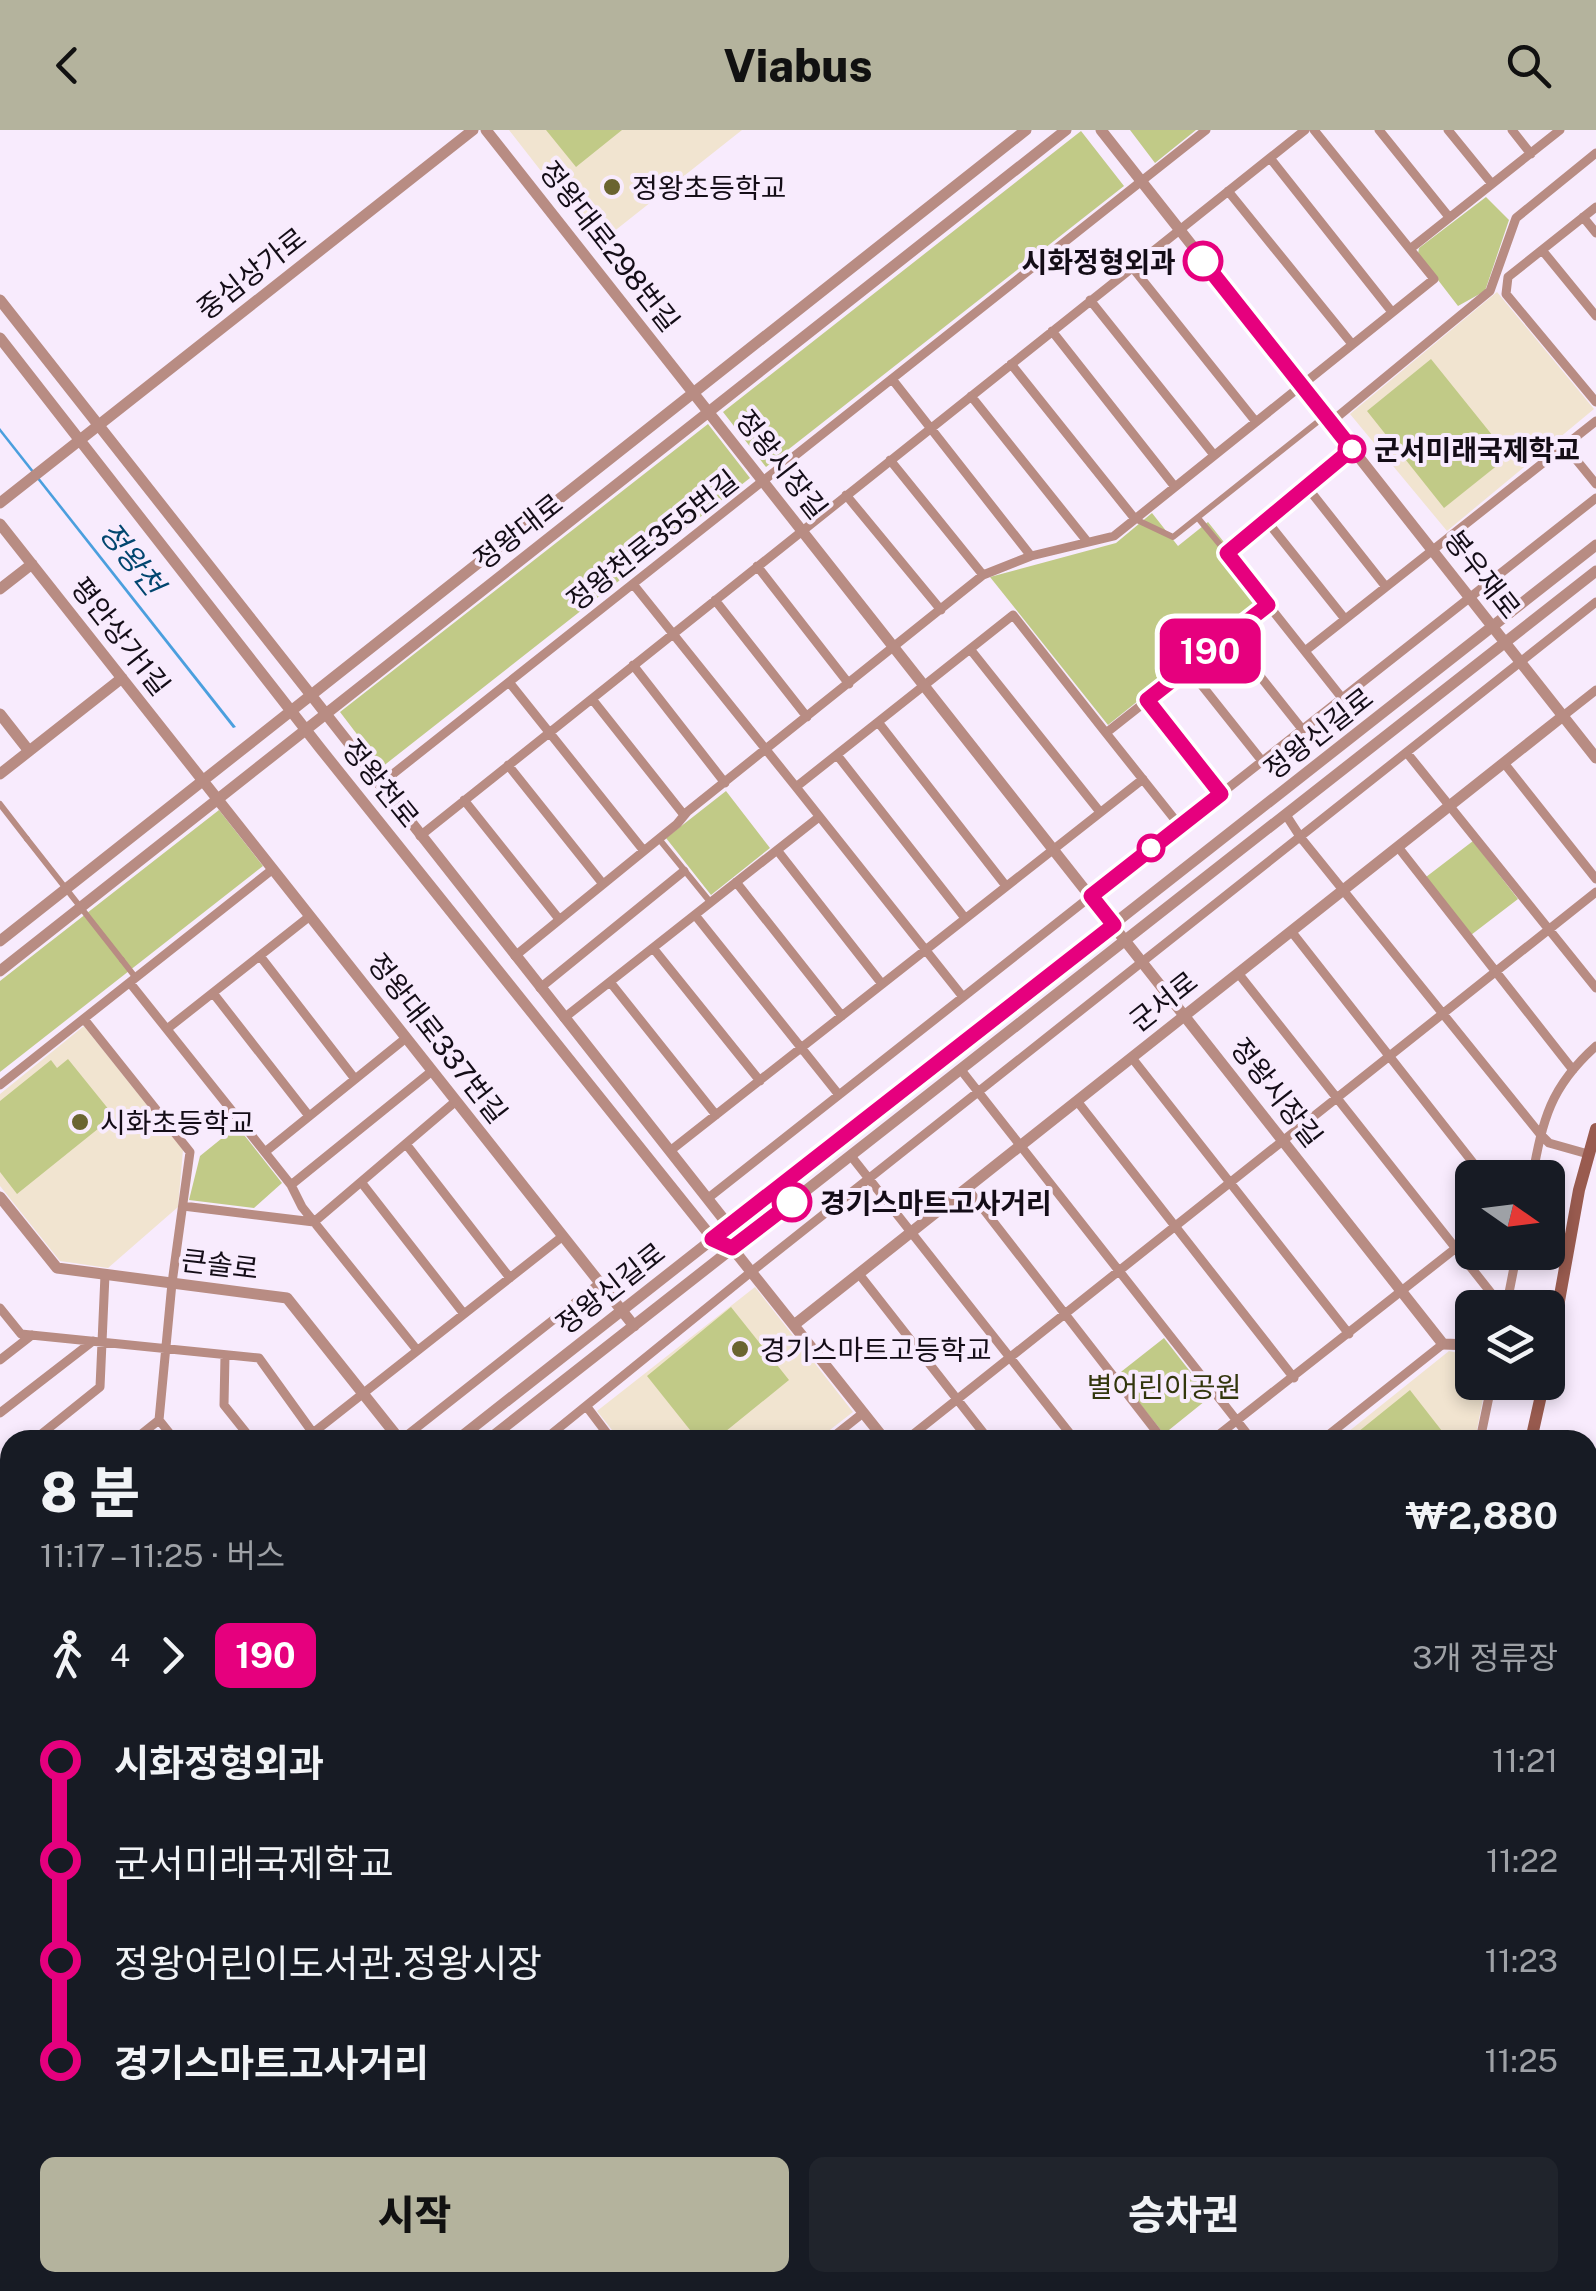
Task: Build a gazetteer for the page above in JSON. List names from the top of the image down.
{
  "streets": {
    "street": [
      "정왕대로298번길",
      "중심상가로",
      "정왕시장길",
      "정왕대로",
      "정왕천로355번길",
      "봉우재로",
      "평안상가1길",
      "정왕신길로",
      "정왕천로",
      "군서로",
      "정왕대로337번길",
      "큰솔로"
    ]
  },
  "crossings": [
    ["정왕대로298번길", "정왕시장길"],
    ["정왕대로298번길", "정왕대로"],
    ["중심상가로", "정왕천로"],
    ["정왕시장길", "정왕대로"],
    ["정왕시장길", "정왕천로355번길"],
    ["정왕시장길", "정왕신길로"],
    ["정왕시장길", "군서로"],
    ["정왕대로", "평안상가1길"],
    ["정왕대로", "정왕천로"],
    ["정왕대로", "정왕대로337번길"],
    ["정왕천로355번길", "봉우재로"],
    ["정왕천로355번길", "정왕천로"],
    ["봉우재로", "정왕신길로"],
    ["봉우재로", "군서로"],
    ["평안상가1길", "정왕대로337번길"],
    ["정왕신길로", "정왕천로"],
    ["정왕신길로", "정왕대로337번길"],
    ["정왕천로", "군서로"]
  ],
  "water": ["정왕천"],
  "parks": ["별어린이공원"],
  "places": [
    "정왕초등학교",
    "시화정형외과",
    "군서미래국제학교",
    "시화초등학교",
    "경기스마트고사거리",
    "경기스마트고등학교"
  ],
  "lines": ["bus line 190"],
  "north": "right",
  "page": {
    "header": "Viabus",
    "on_map": "190",
    "heading": ["8 분", "11:17 – 11:25 · 버스", "₩2,880"],
    "legs": ["4", "190", "3개 정류장"],
    "list": [
      {
        "name": "시화정형외과",
        "value": "11:21"
      },
      {
        "name": "군서미래국제학교",
        "value": "11:22"
      },
      {
        "name": "정왕어린이도서관.정왕시장",
        "value": "11:23"
      },
      {
        "name": "경기스마트고사거리",
        "value": "11:25"
      }
    ],
    "buttons": ["시작", "승차권"]
  }
}
